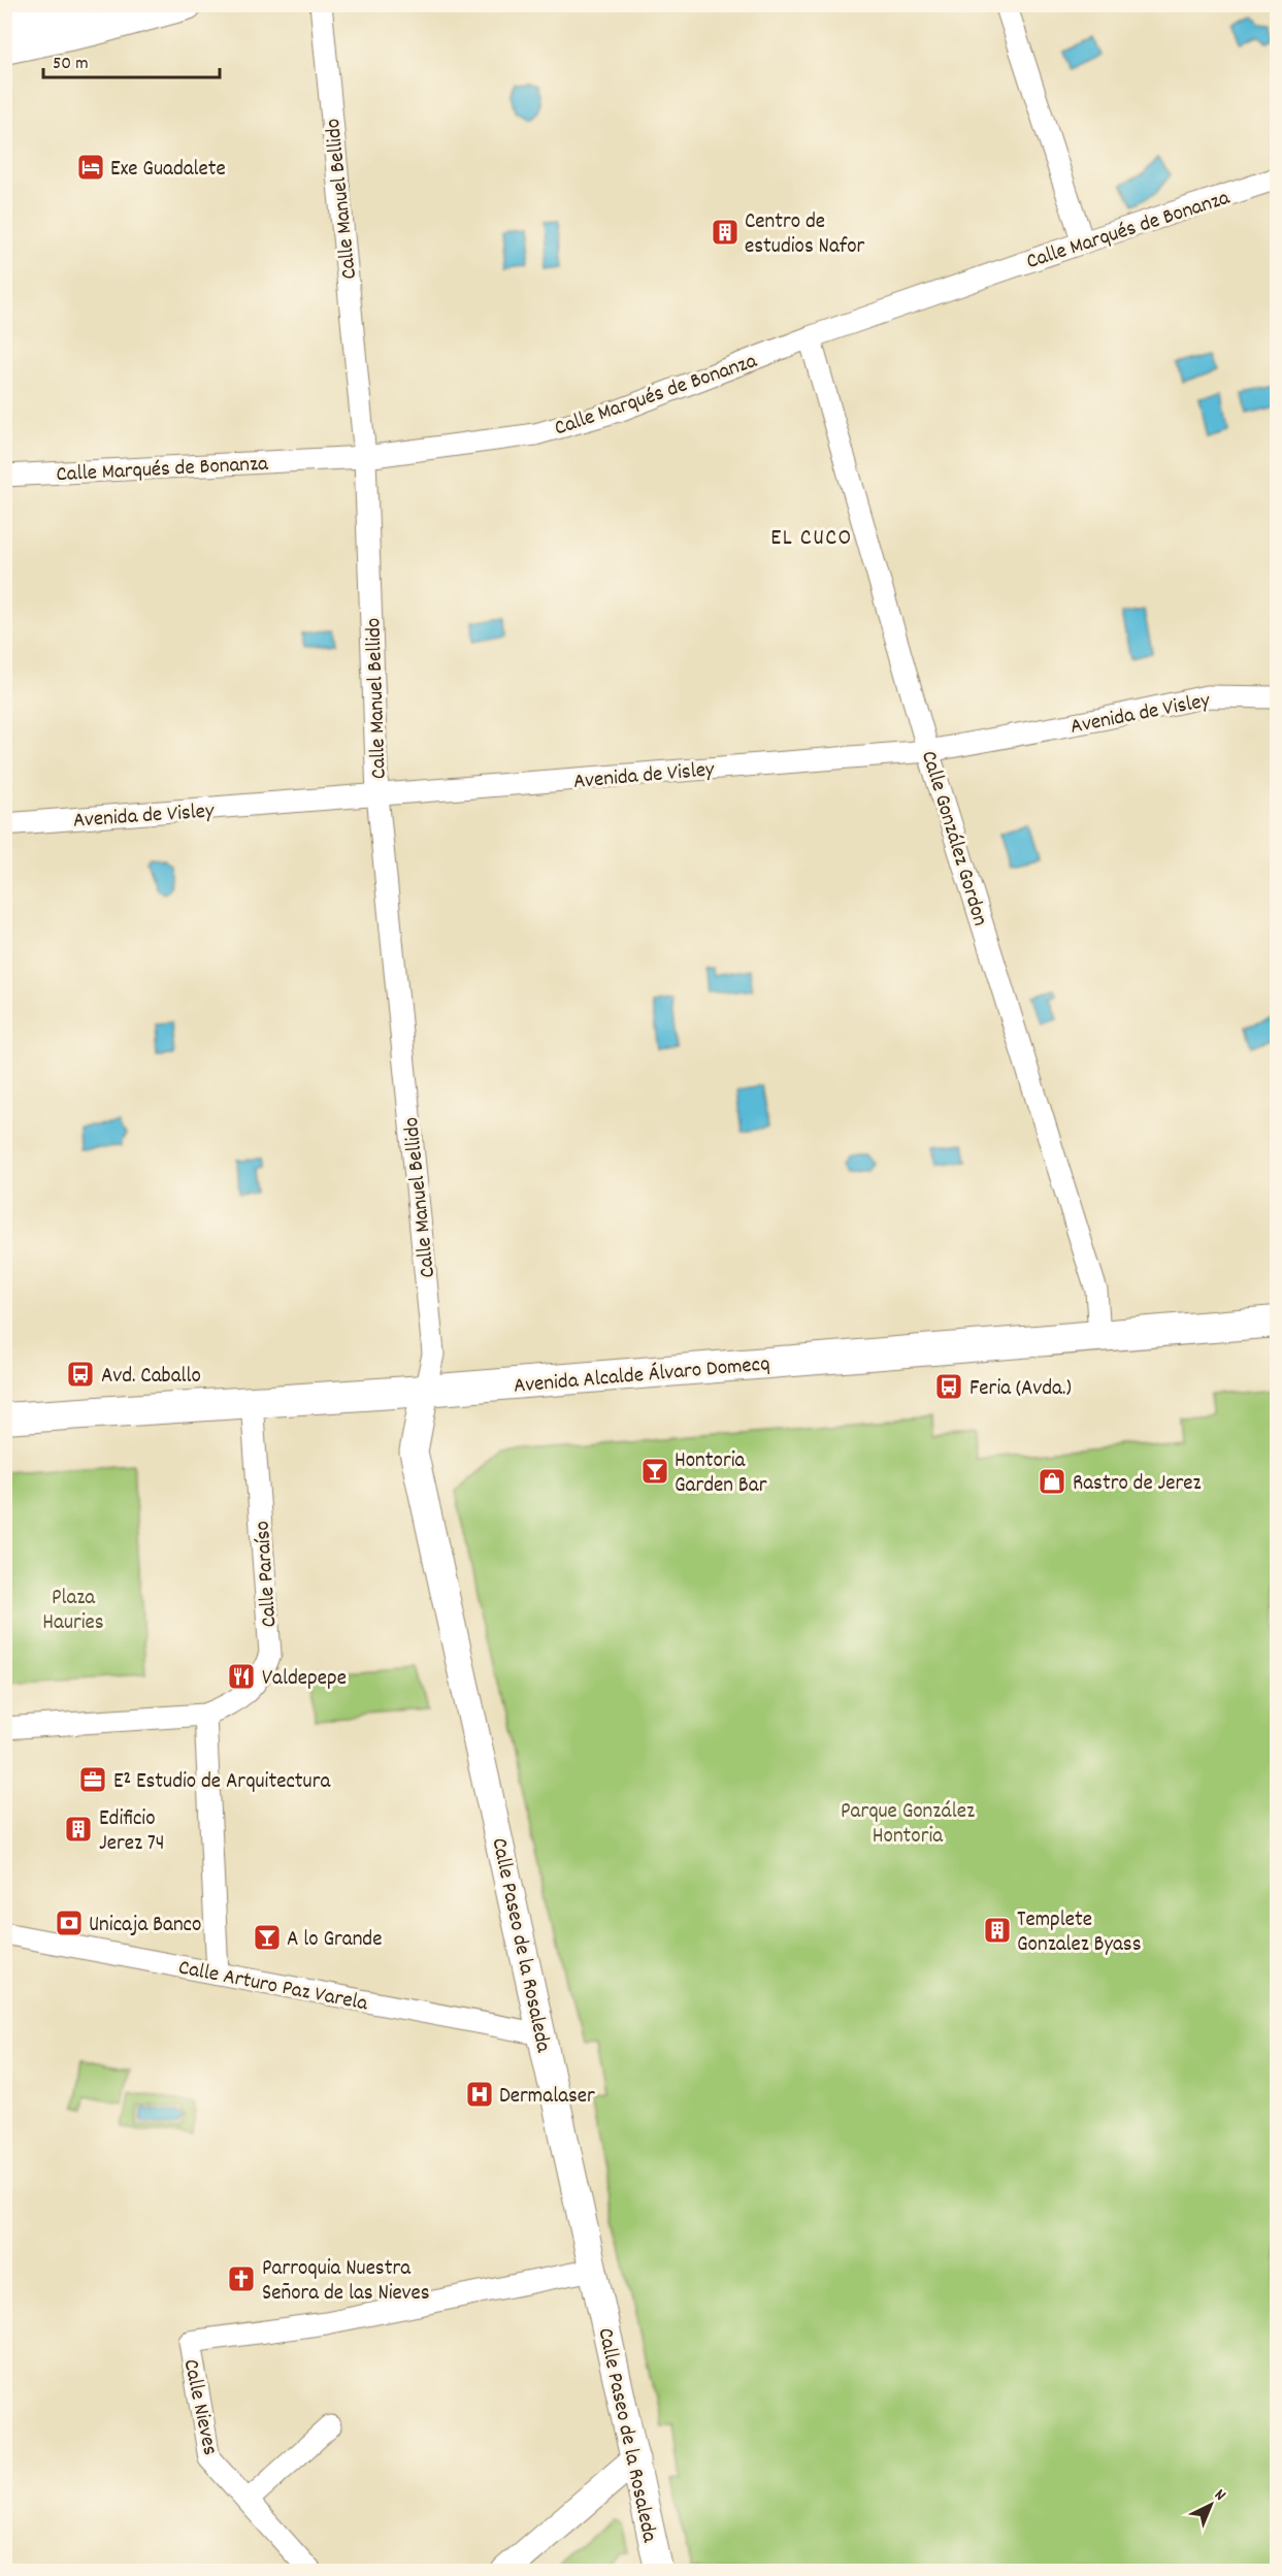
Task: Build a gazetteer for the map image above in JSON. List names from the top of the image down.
{
  "streets": {
    "main road": ["Avenida Alcalde Álvaro Domecq"],
    "street": [
      "Calle Manuel Bellido",
      "Calle Marqués de Bonanza",
      "Avenida de Visley",
      "Calle González Gordon",
      "Calle Paraíso",
      "Calle Paseo de la Rosaleda",
      "Calle Arturo Paz Varela",
      "Calle Nieves"
    ]
  },
  "crossings": [
    ["Calle Manuel Bellido", "Calle Marqués de Bonanza"],
    ["Calle Manuel Bellido", "Avenida de Visley"],
    ["Calle Manuel Bellido", "Avenida Alcalde Álvaro Domecq"],
    ["Calle Manuel Bellido", "Calle Paseo de la Rosaleda"],
    ["Calle Marqués de Bonanza", "Calle González Gordon"],
    ["Avenida de Visley", "Calle González Gordon"],
    ["Calle González Gordon", "Avenida Alcalde Álvaro Domecq"],
    ["Avenida Alcalde Álvaro Domecq", "Calle Paraíso"],
    ["Avenida Alcalde Álvaro Domecq", "Calle Paseo de la Rosaleda"],
    ["Calle Paseo de la Rosaleda", "Calle Arturo Paz Varela"],
    ["Calle Paseo de la Rosaleda", "Calle Nieves"]
  ],
  "districts": ["EL CUCO"],
  "parks": ["Plaza Hauries", "Parque González Hontoria"],
  "places": {
    "hotel": ["Exe Guadalete"],
    "building": ["Centro de estudios Nafor", "Edificio Jerez 74", "Templete Gonzalez Byass"],
    "bus stop": ["Avd. Caballo", "Feria (Avda.)"],
    "bar": ["Hontoria Garden Bar", "A lo Grande"],
    "shop": ["Rastro de Jerez"],
    "restaurant": ["Valdepepe"],
    "office": ["E² Estudio de Arquitectura"],
    "bank": ["Unicaja Banco"],
    "hospital": ["Dermalaser"],
    "church": ["Parroquia Nuestra Señora de las Nieves"]
  },
  "scale_bar": "50 m",
  "north": "top right"
}
